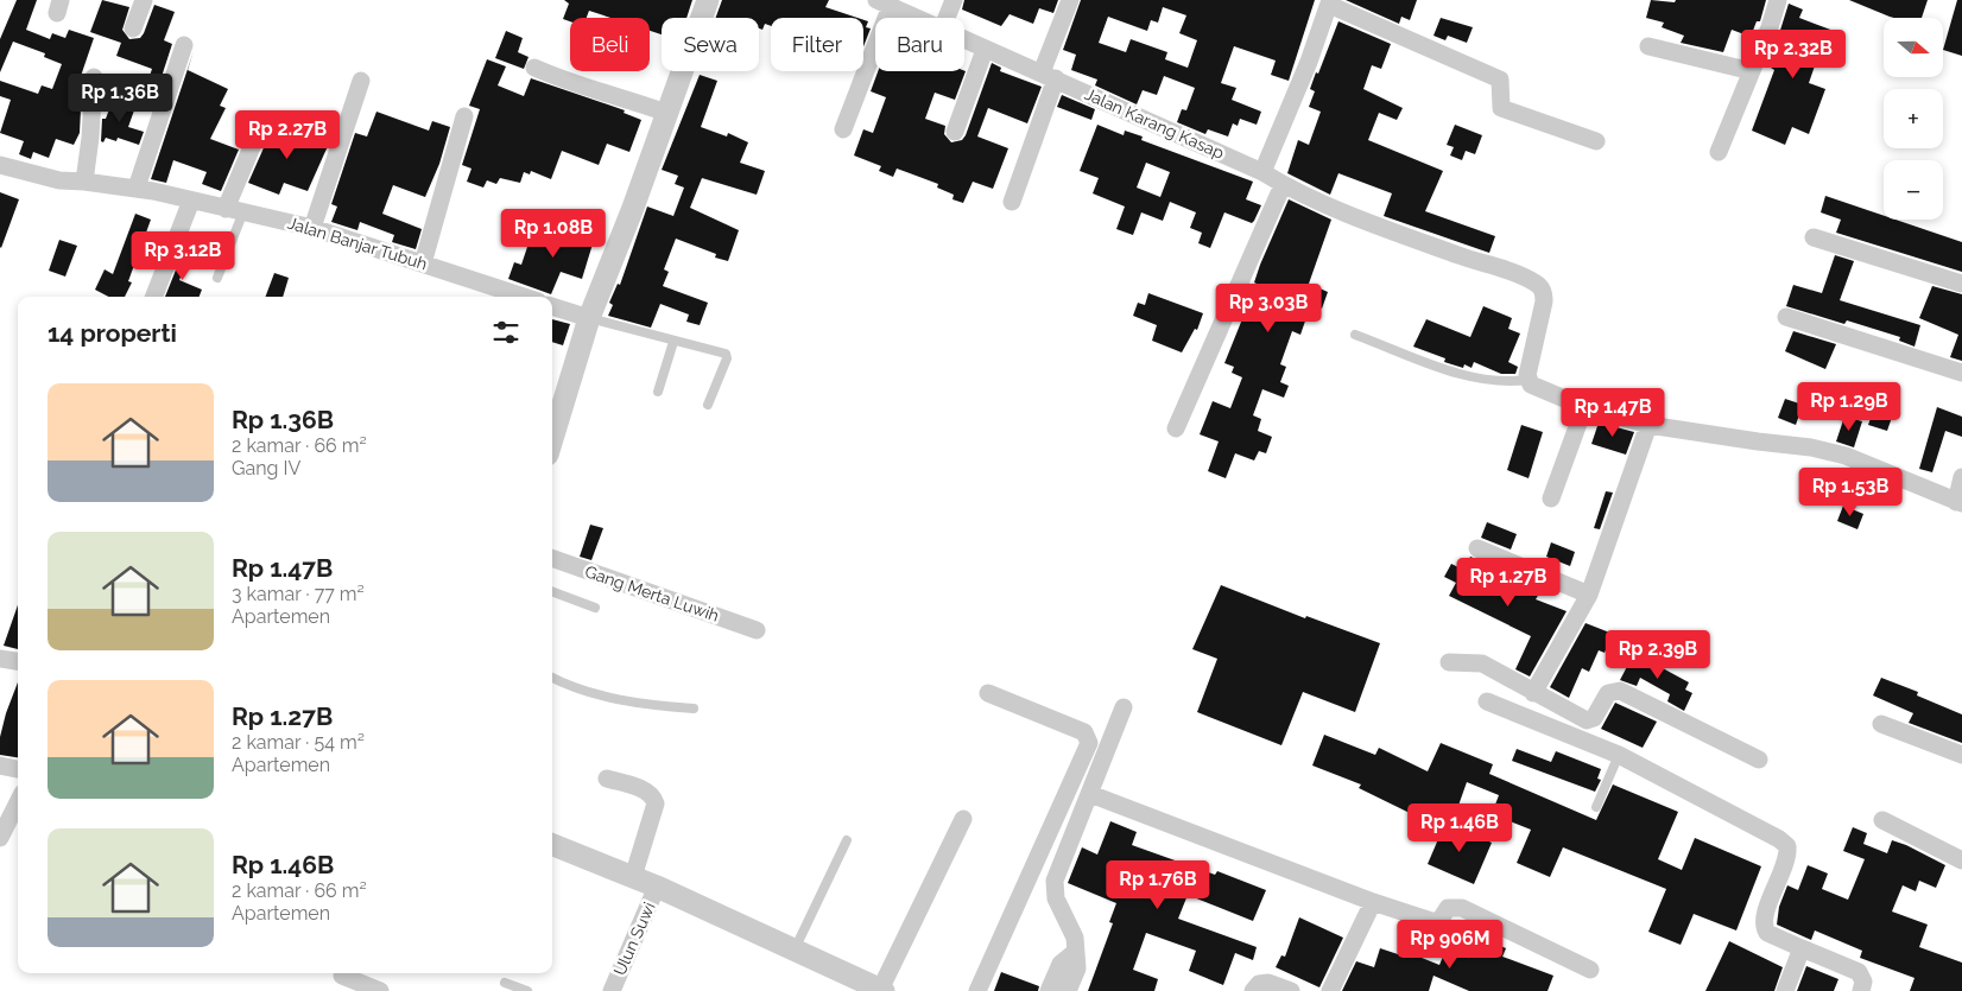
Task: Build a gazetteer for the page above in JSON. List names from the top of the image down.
{
  "streets": {
    "street": [
      "Jalan Karang Kasap",
      "Jalan Banjar Tubuh",
      "Gang Merta Luwih",
      "Ulun Suwi"
    ]
  },
  "north": "right",
  "page": {
    "map_buttons": ["+", "−"],
    "chip": [
      "Beli",
      "Sewa",
      "Filter",
      "Baru"
    ],
    "price": [
      "Rp 2.32B",
      "Rp 1.36B",
      "Rp 2.27B",
      "Rp 1.08B",
      "Rp 3.12B",
      "Rp 3.03B",
      "Rp 1.29B",
      "Rp 1.47B",
      "Rp 1.53B",
      "Rp 1.27B",
      "Rp 2.39B",
      "Rp 1.46B",
      "Rp 1.76B",
      "Rp 906M"
    ],
    "heading": "14 properti",
    "list": [
      {
        "name": "Rp 1.36B",
        "note": "2 kamar · 66 m² · Gang IV"
      },
      {
        "name": "Rp 1.47B",
        "note": "3 kamar · 77 m² · Apartemen"
      },
      {
        "name": "Rp 1.27B",
        "note": "2 kamar · 54 m² · Apartemen"
      },
      {
        "name": "Rp 1.46B",
        "note": "2 kamar · 66 m² · Apartemen"
      }
    ]
  }
}
